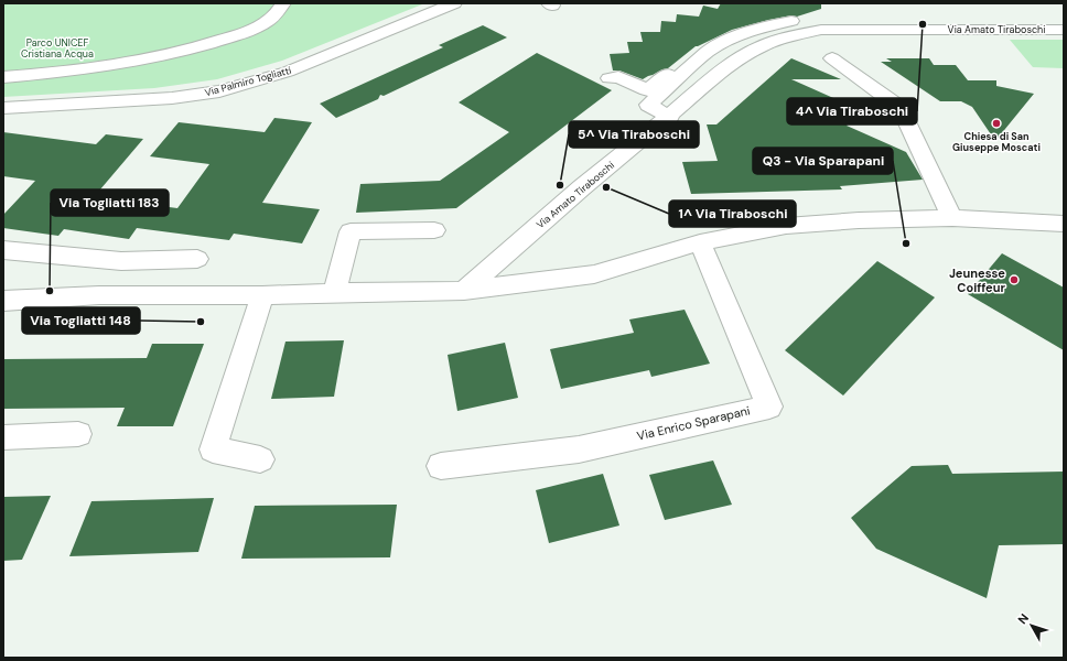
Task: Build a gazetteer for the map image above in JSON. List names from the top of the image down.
{
  "streets": {
    "street": ["Via Amato Tiraboschi", "Via Palmiro Togliatti", "Via Enrico Sparapani"]
  },
  "parks": ["Parco UNICEF Cristiana Acqua"],
  "places": [
    "4^ Via Tiraboschi",
    "Chiesa di San Giuseppe Moscati",
    "5^ Via Tiraboschi",
    "1^ Via Tiraboschi",
    "Q3 - Via Sparapani",
    "Jeunesse Coiffeur",
    "Via Togliatti 183",
    "Via Togliatti 148"
  ],
  "north": "top left"
}
